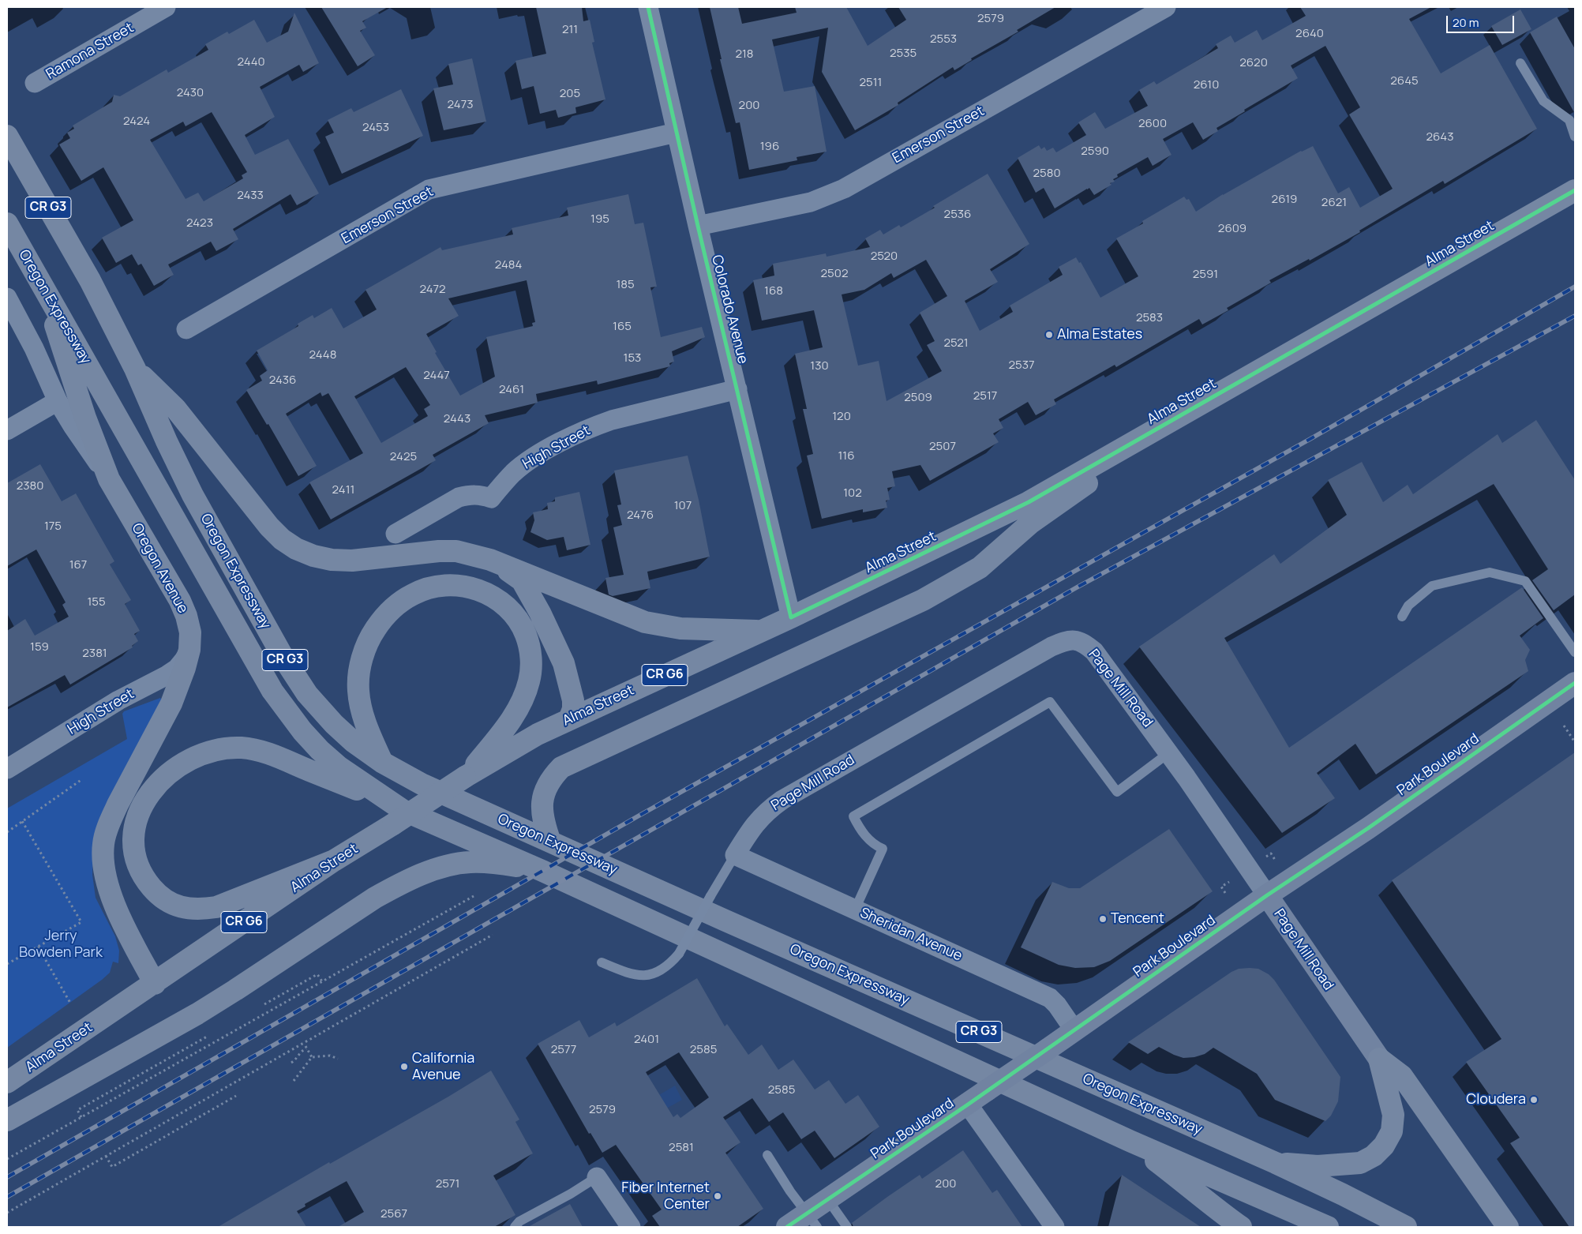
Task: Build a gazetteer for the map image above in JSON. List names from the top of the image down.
{
  "streets": {
    "main road": [
      "CR G3",
      "Alma Street",
      "Oregon Expressway",
      "Oregon Avenue",
      "CR G6"
    ],
    "street": [
      "Ramona Street",
      "Emerson Street",
      "Colorado Avenue",
      "High Street",
      "Page Mill Road",
      "Park Boulevard",
      "Sheridan Avenue"
    ]
  },
  "crossings": [
    ["Emerson Street", "Colorado Avenue"],
    ["Alma Street", "Oregon Expressway"],
    ["Alma Street", "Colorado Avenue"],
    ["Alma Street", "Oregon Avenue"],
    ["Colorado Avenue", "High Street"],
    ["High Street", "Oregon Avenue"],
    ["Page Mill Road", "Park Boulevard"],
    ["Page Mill Road", "Sheridan Avenue"],
    ["Park Boulevard", "Sheridan Avenue"]
  ],
  "parks": ["Jerry Bowden Park"],
  "places": [
    "Alma Estates",
    "Tencent",
    "California Avenue",
    "Cloudera",
    "Fiber Internet Center"
  ],
  "house_numbers": [
    "2579",
    "211",
    "2640",
    "2553",
    "2535",
    "218",
    "2440",
    "2620",
    "2645",
    "2511",
    "2610",
    "2430",
    "205",
    "2473",
    "200",
    "2424",
    "2600",
    "2453",
    "2643",
    "196",
    "2590",
    "2580",
    "2433",
    "2619",
    "2621",
    "2536",
    "195",
    "2423",
    "2609",
    "2520",
    "2484",
    "2502",
    "2591",
    "185",
    "2472",
    "168",
    "2583",
    "165",
    "2521",
    "2448",
    "153",
    "2537",
    "130",
    "2447",
    "2436",
    "2461",
    "2517",
    "2509",
    "120",
    "2443",
    "2507",
    "116",
    "2425",
    "2380",
    "2411",
    "102",
    "107",
    "2476",
    "175",
    "167",
    "155",
    "159",
    "2381",
    "2401",
    "2577",
    "2585",
    "2585",
    "2579",
    "2581",
    "2571",
    "200",
    "2567"
  ],
  "scale_bar": "20 m"
}
